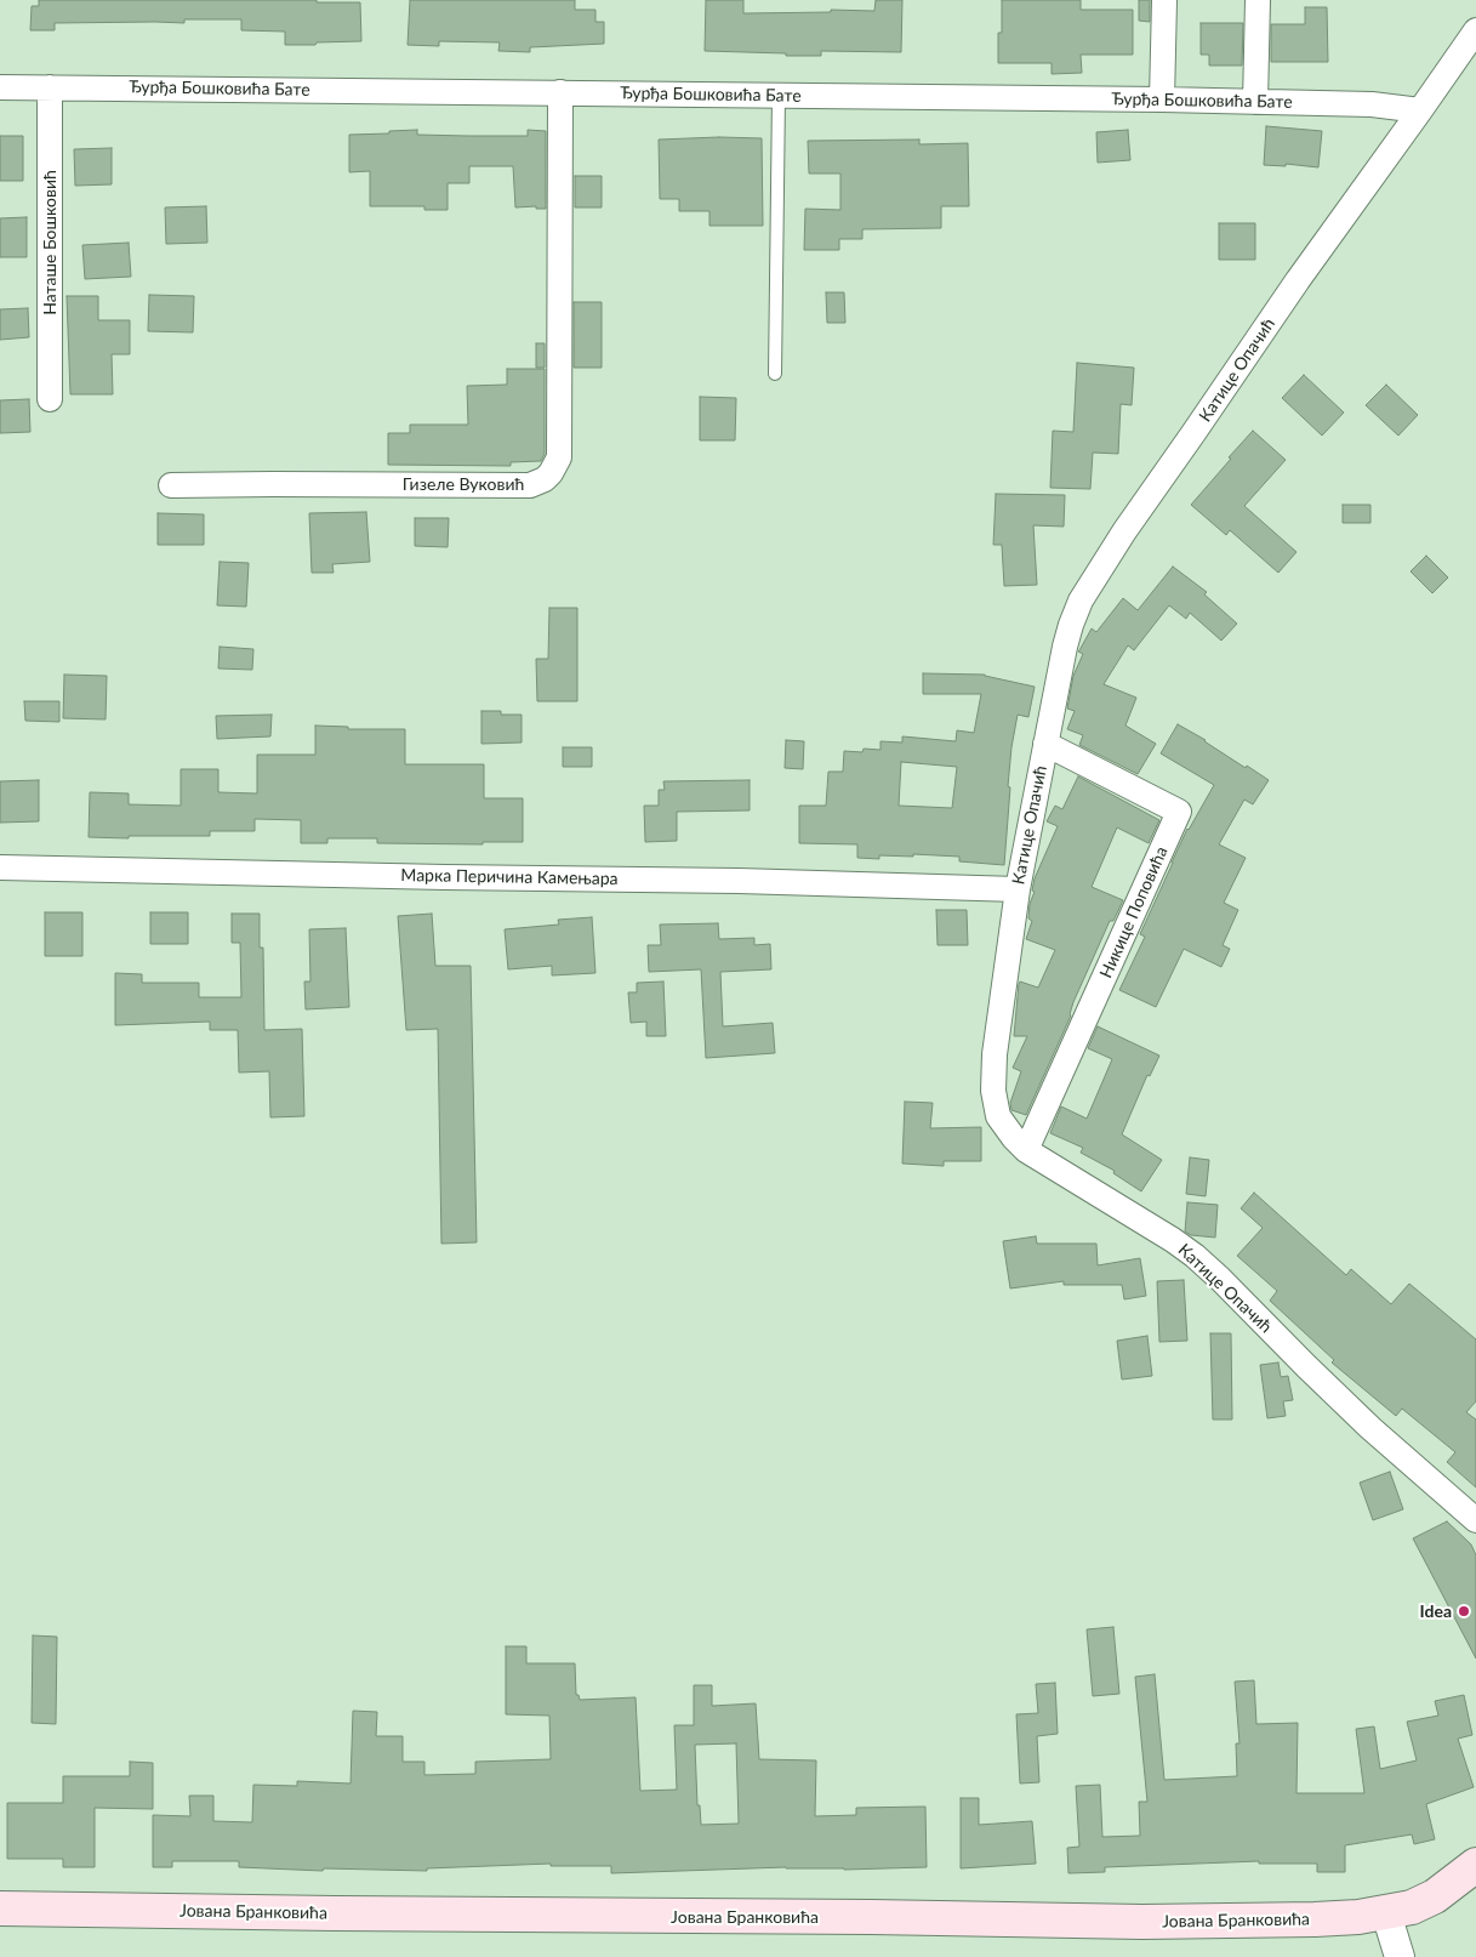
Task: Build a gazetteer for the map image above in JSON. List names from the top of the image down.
{
  "streets": {
    "main road": ["Јована Бранковића"],
    "street": [
      "Ђурђа Бошковића Бате",
      "Наташе Бошковић",
      "Катице Опачић",
      "Гизеле Вуковић",
      "Марка Перичина Камењара",
      "Никице Поповића"
    ]
  },
  "crossings": [
    ["Ђурђа Бошковића Бате", "Наташе Бошковић"],
    ["Ђурђа Бошковића Бате", "Катице Опачић"],
    ["Ђурђа Бошковића Бате", "Гизеле Вуковић"],
    ["Катице Опачић", "Марка Перичина Камењара"],
    ["Катице Опачић", "Никице Поповића"]
  ],
  "places": ["Idea"]
}
